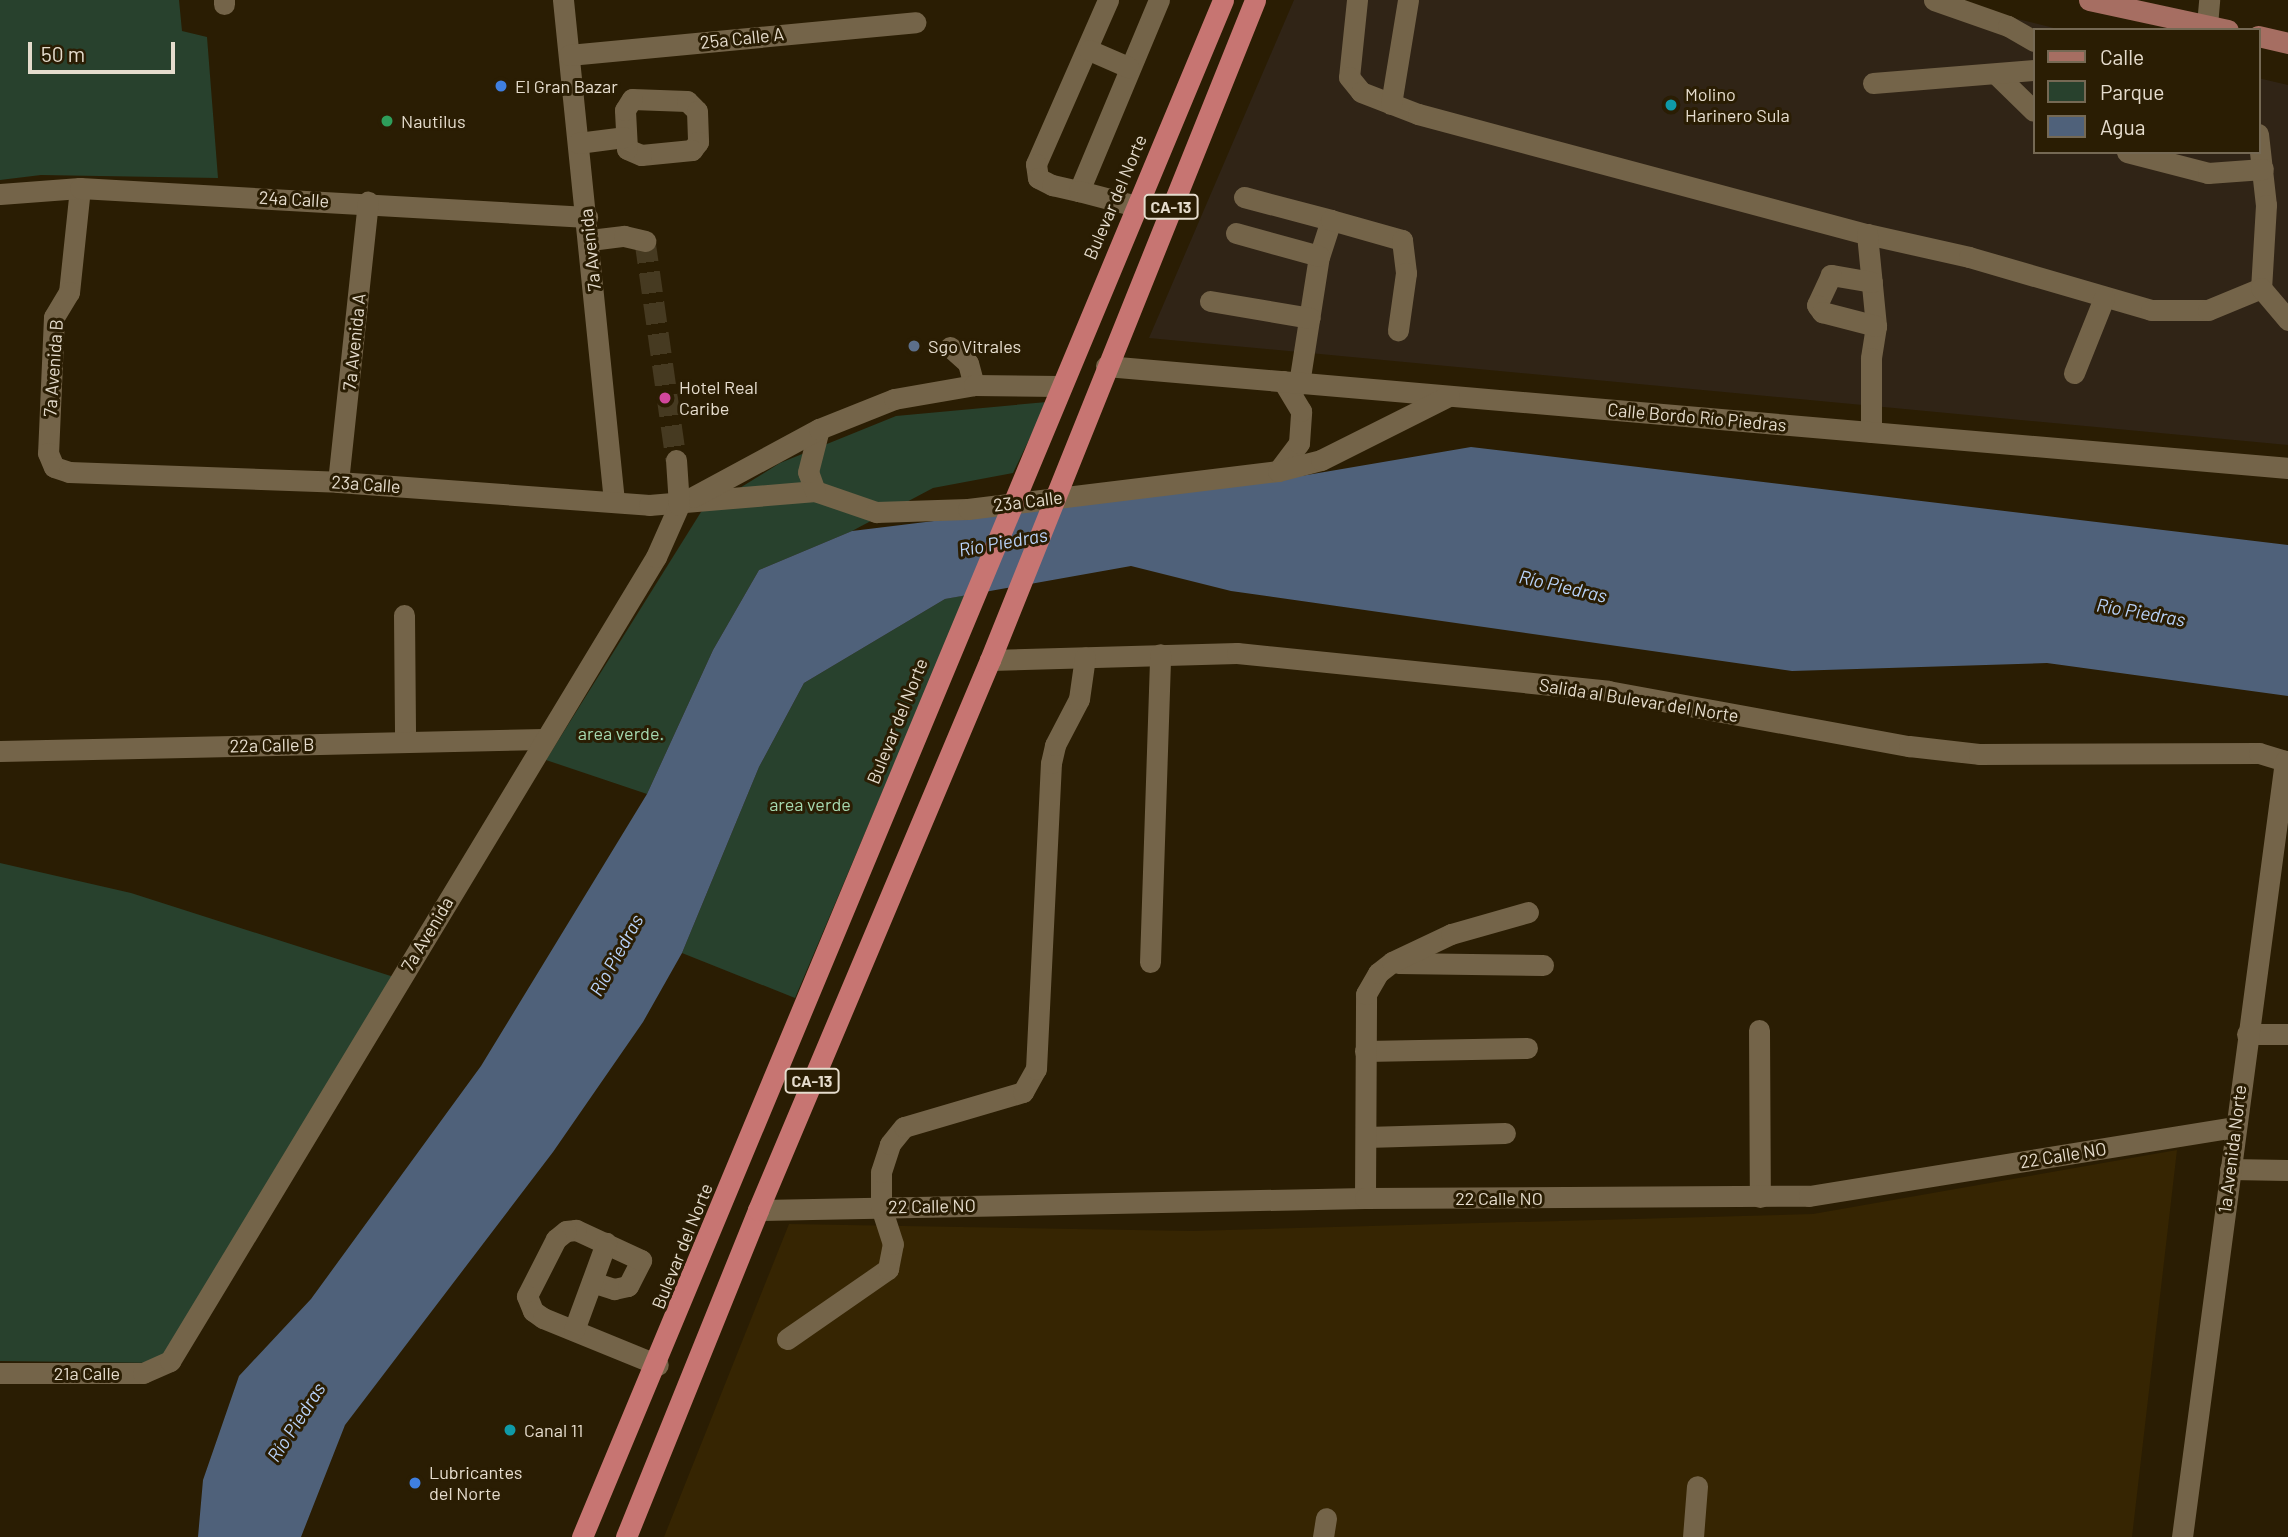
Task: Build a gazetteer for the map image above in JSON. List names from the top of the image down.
{
  "streets": {
    "highway": ["Bulevar del Norte", "CA-13"],
    "street": [
      "25a Calle A",
      "24a Calle",
      "7a Avenida",
      "7a Avenida A",
      "7a Avenida B",
      "Calle Bordo Río Piedras",
      "23a Calle",
      "Salida al Bulevar del Norte",
      "22a Calle B",
      "1a Avenida Norte",
      "22 Calle NO",
      "21a Calle"
    ]
  },
  "crossings": [
    ["25a Calle A", "7a Avenida"],
    ["24a Calle", "7a Avenida"],
    ["24a Calle", "7a Avenida A"],
    ["24a Calle", "7a Avenida B"],
    ["CA-13", "Calle Bordo Río Piedras"],
    ["CA-13", "Salida al Bulevar del Norte"],
    ["CA-13", "22 Calle NO"],
    ["7a Avenida", "23a Calle"],
    ["7a Avenida", "22a Calle B"],
    ["7a Avenida", "21a Calle"],
    ["7a Avenida A", "23a Calle"],
    ["7a Avenida B", "23a Calle"],
    ["Calle Bordo Río Piedras", "23a Calle"],
    ["Salida al Bulevar del Norte", "1a Avenida Norte"],
    ["1a Avenida Norte", "22 Calle NO"]
  ],
  "water": ["Río Piedras"],
  "parks": ["area verde.", "area verde"],
  "places": [
    "El Gran Bazar",
    "Molino Harinero Sula",
    "Nautilus",
    "Sgo Vitrales",
    "Hotel Real Caribe",
    "Canal 11",
    "Lubricantes del Norte"
  ],
  "legend": ["Calle", "Parque", "Agua"],
  "scale_bar": "50 m"
}
